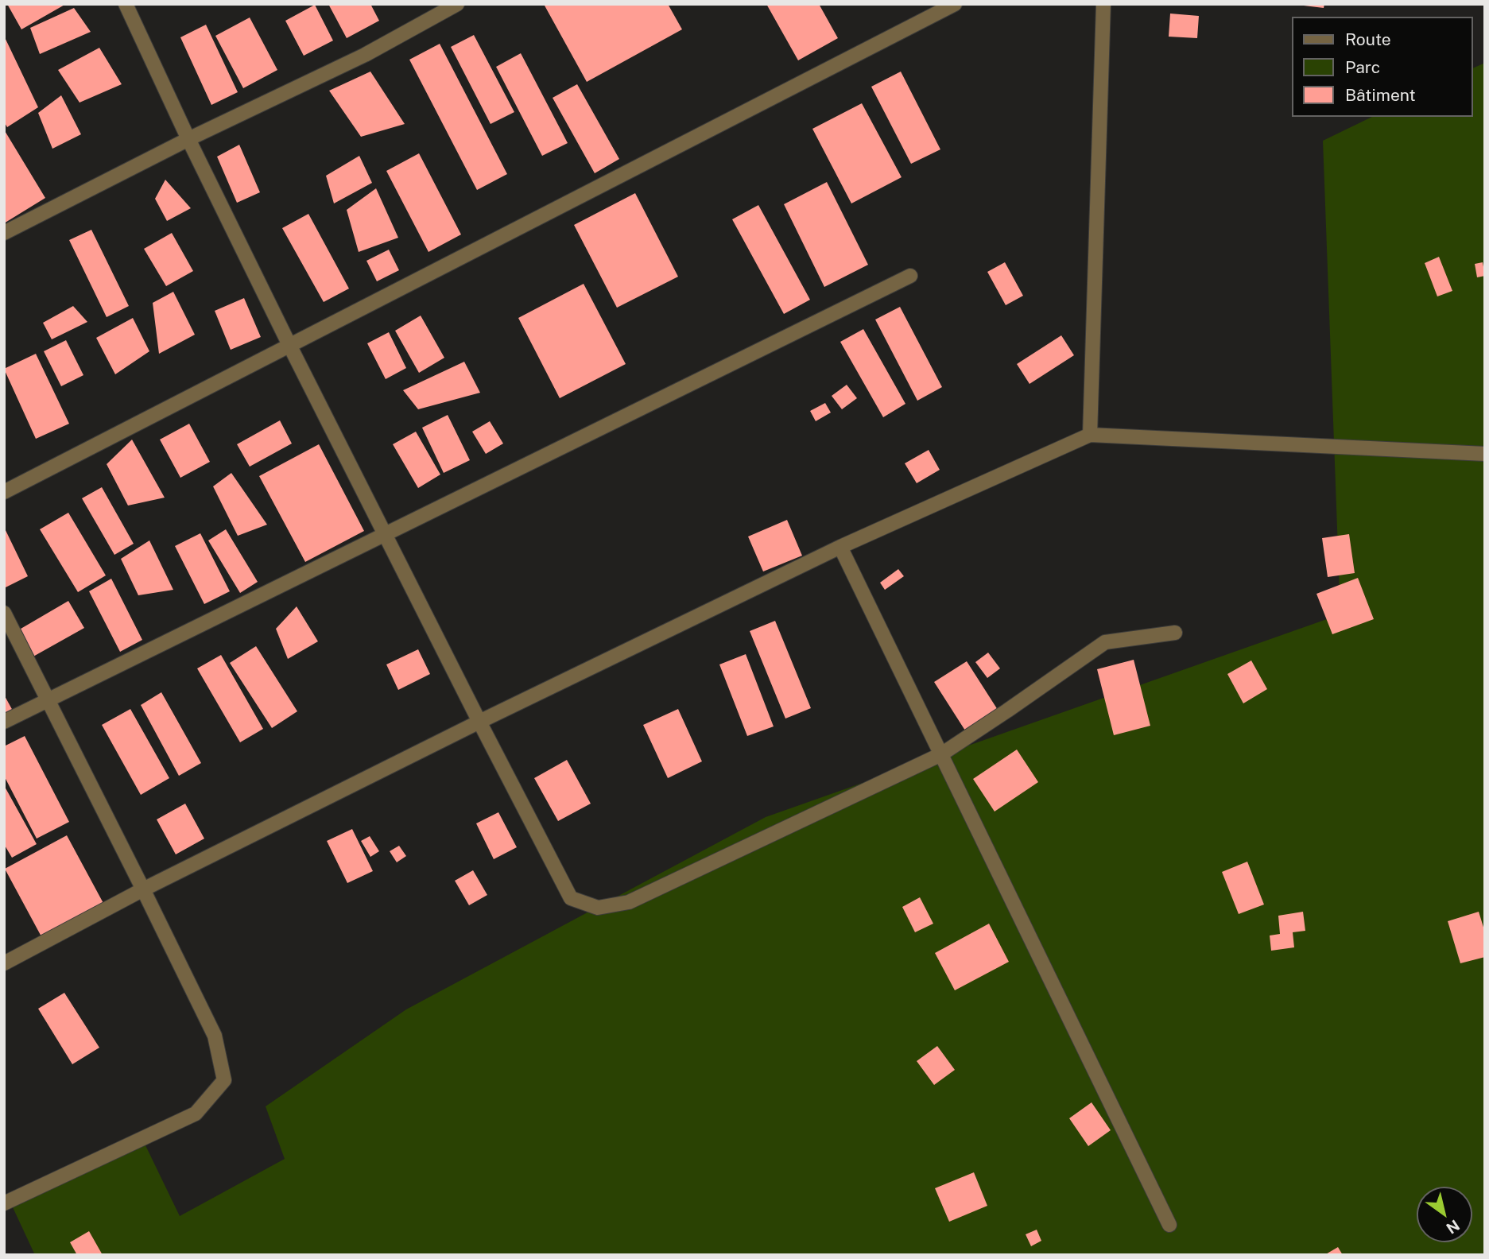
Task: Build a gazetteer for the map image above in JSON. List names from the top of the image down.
{
  "legend": ["Route", "Parc", "Bâtiment"],
  "north": "bottom right"
}
